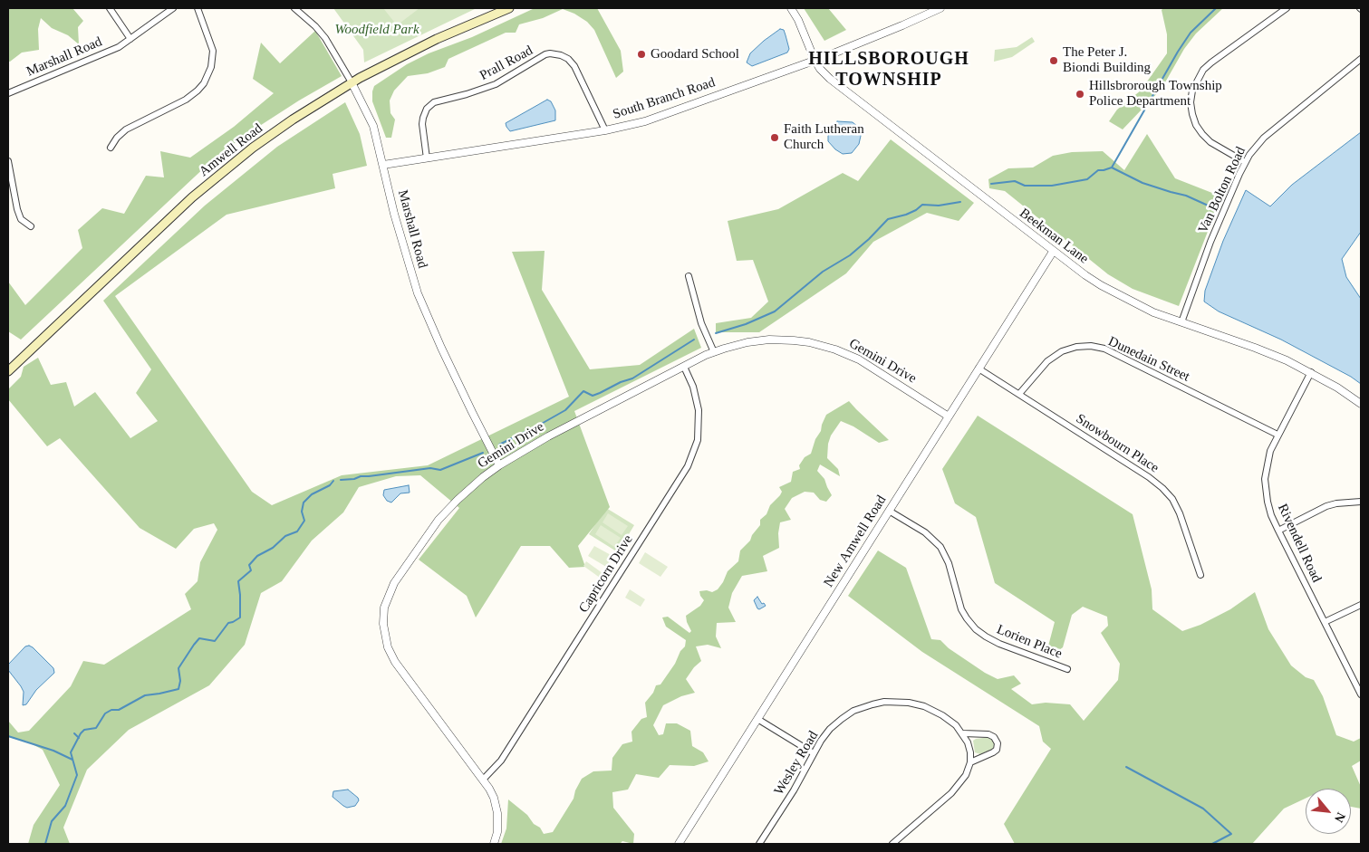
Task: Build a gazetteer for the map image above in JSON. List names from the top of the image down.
{
  "streets": {
    "main road": ["Amwell Road"],
    "street": [
      "Marshall Road",
      "Prall Road",
      "South Branch Road",
      "Van Bolton Road",
      "Beekman Lane",
      "Dunedain Street",
      "Gemini Drive",
      "Snowbourn Place",
      "New Amwell Road",
      "Rivendell Road",
      "Capricorn Drive",
      "Lorien Place",
      "Wesley Road"
    ]
  },
  "crossings": [
    ["Marshall Road", "South Branch Road"],
    ["Marshall Road", "Amwell Road"],
    ["Marshall Road", "Gemini Drive"],
    ["Prall Road", "South Branch Road"],
    ["South Branch Road", "Beekman Lane"],
    ["Van Bolton Road", "Beekman Lane"],
    ["Beekman Lane", "New Amwell Road"],
    ["Beekman Lane", "Rivendell Road"],
    ["Dunedain Street", "Snowbourn Place"],
    ["Dunedain Street", "Rivendell Road"],
    ["Gemini Drive", "New Amwell Road"],
    ["Gemini Drive", "Capricorn Drive"],
    ["Snowbourn Place", "New Amwell Road"],
    ["New Amwell Road", "Lorien Place"]
  ],
  "districts": ["HILLSBOROUGH TOWNSHIP"],
  "parks": ["Woodfield Park"],
  "places": [
    "Goodard School",
    "The Peter J. Biondi Building",
    "Hillsbrorough Township Police Department",
    "Faith Lutheran Church"
  ],
  "north": "bottom right"
}
